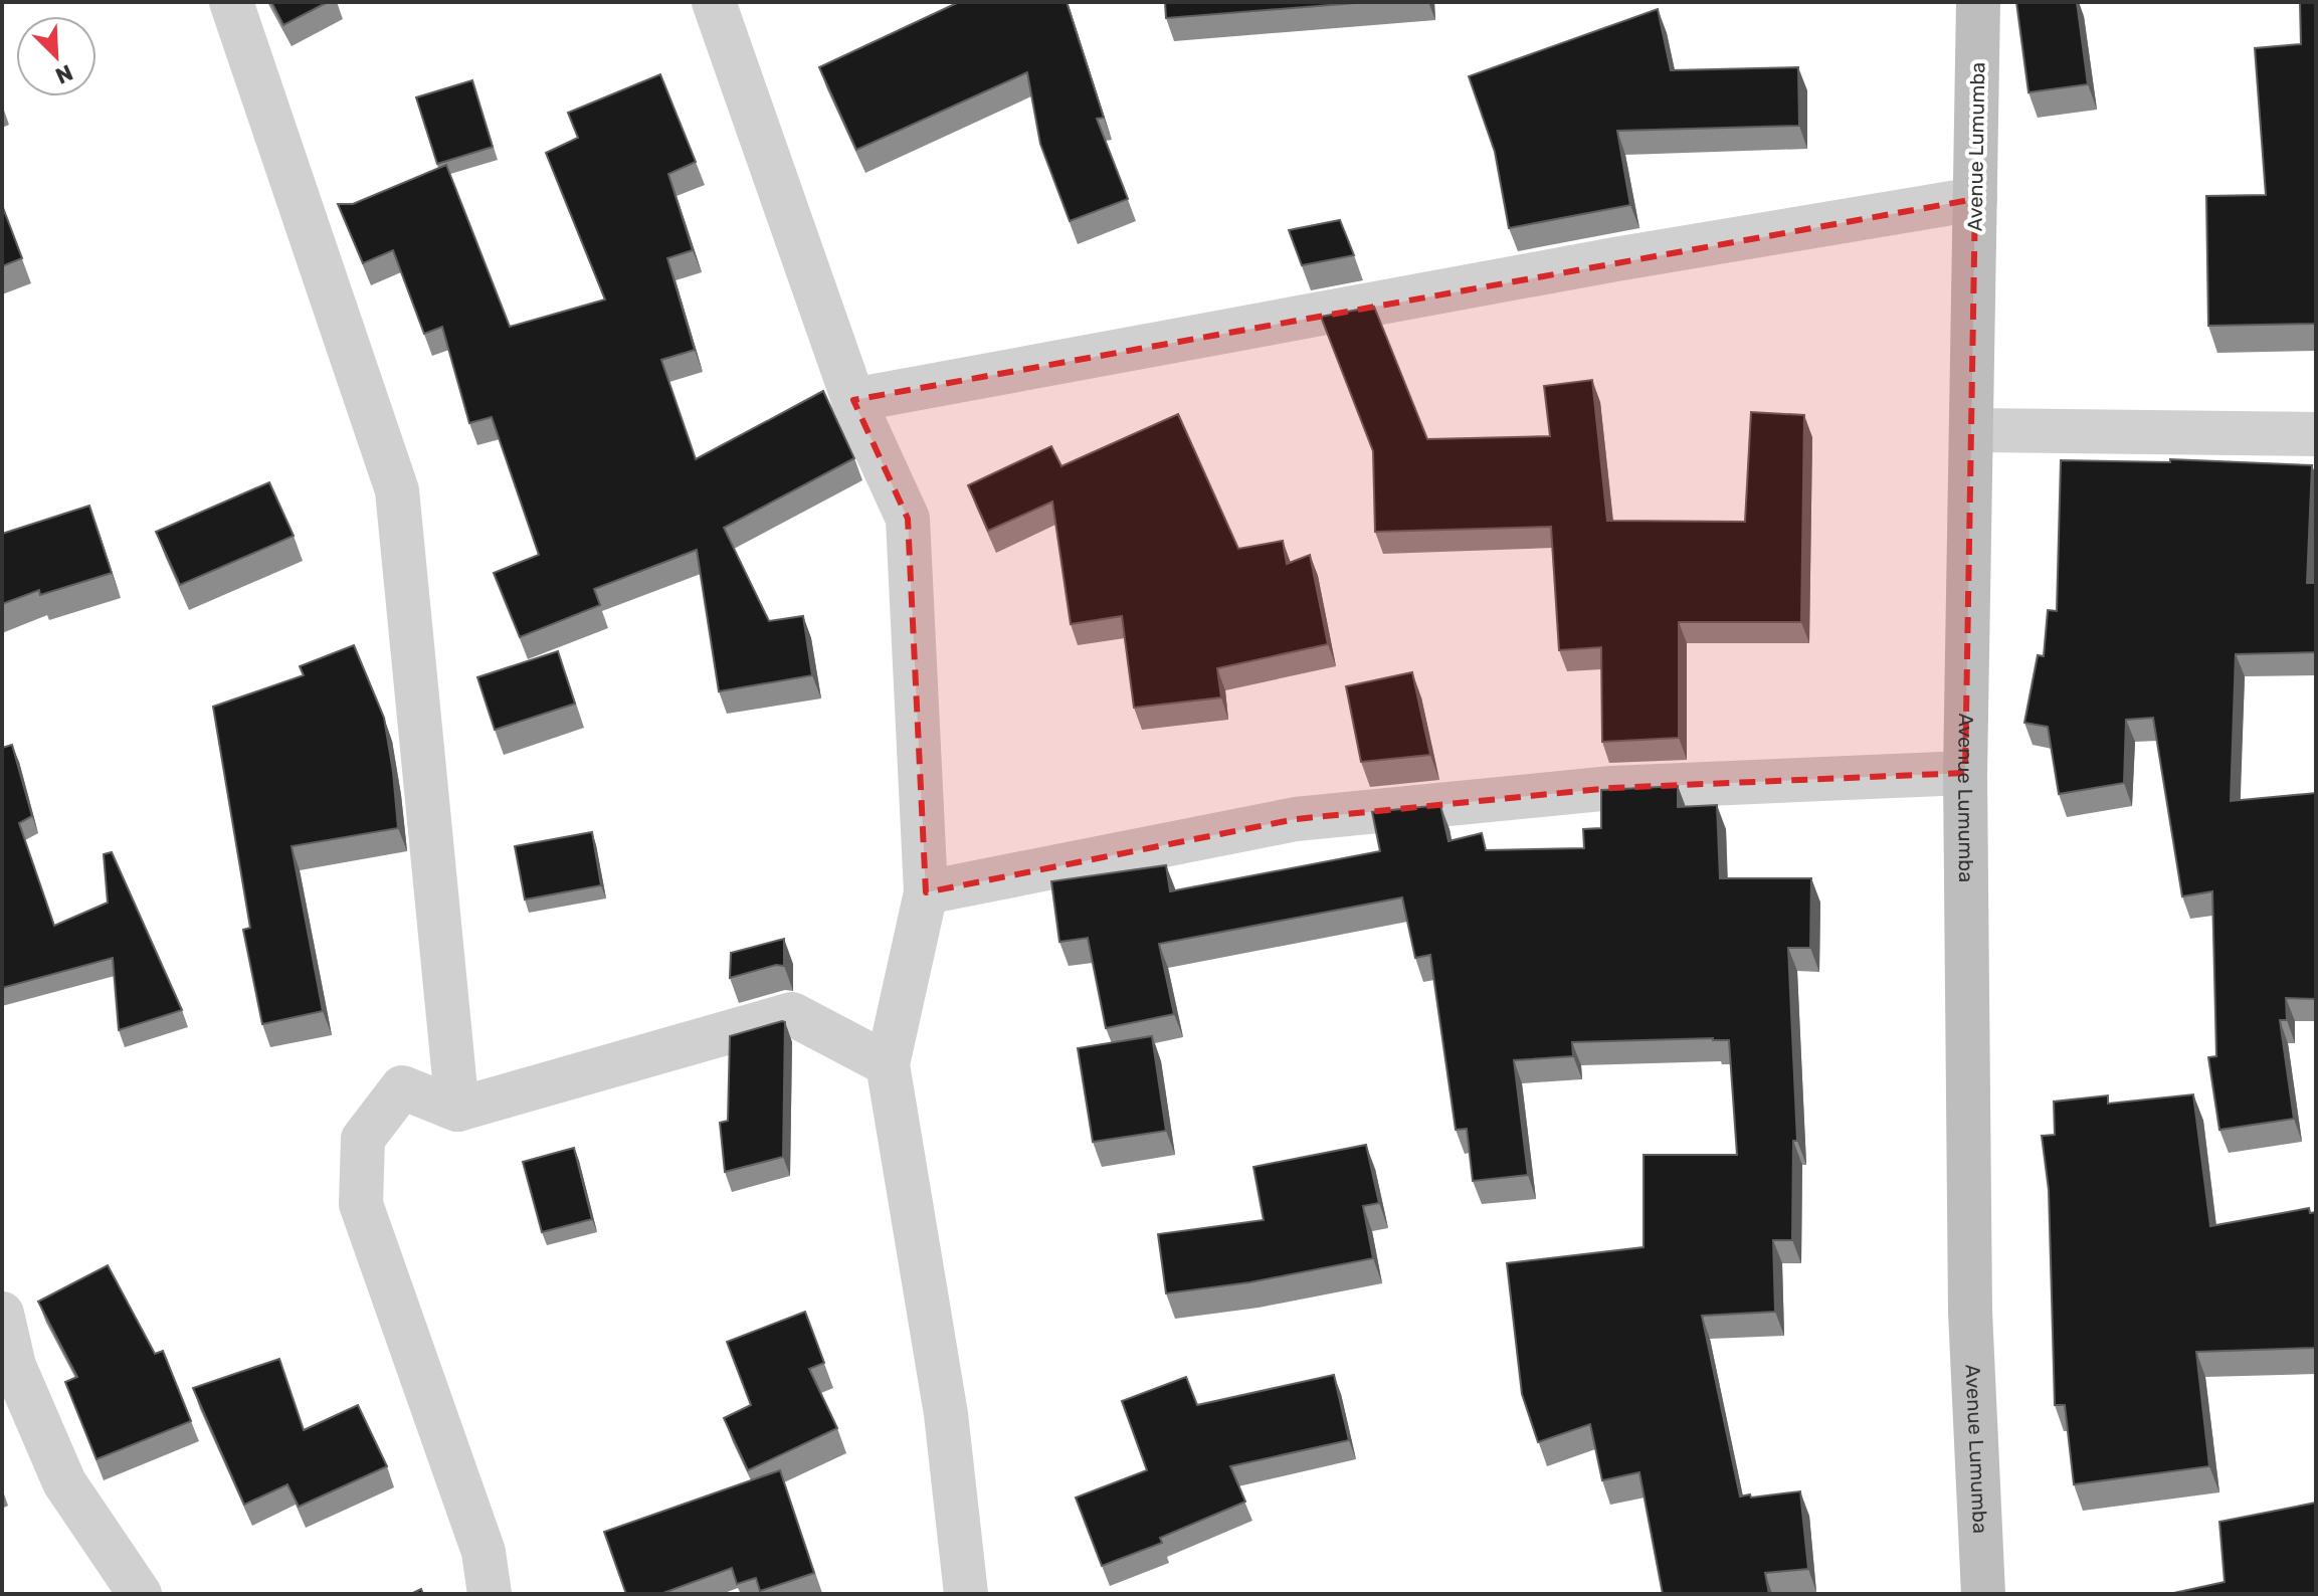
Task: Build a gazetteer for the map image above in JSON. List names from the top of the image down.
{
  "streets": {
    "main road": ["Avenue Lumumba"]
  },
  "north": "bottom right"
}
